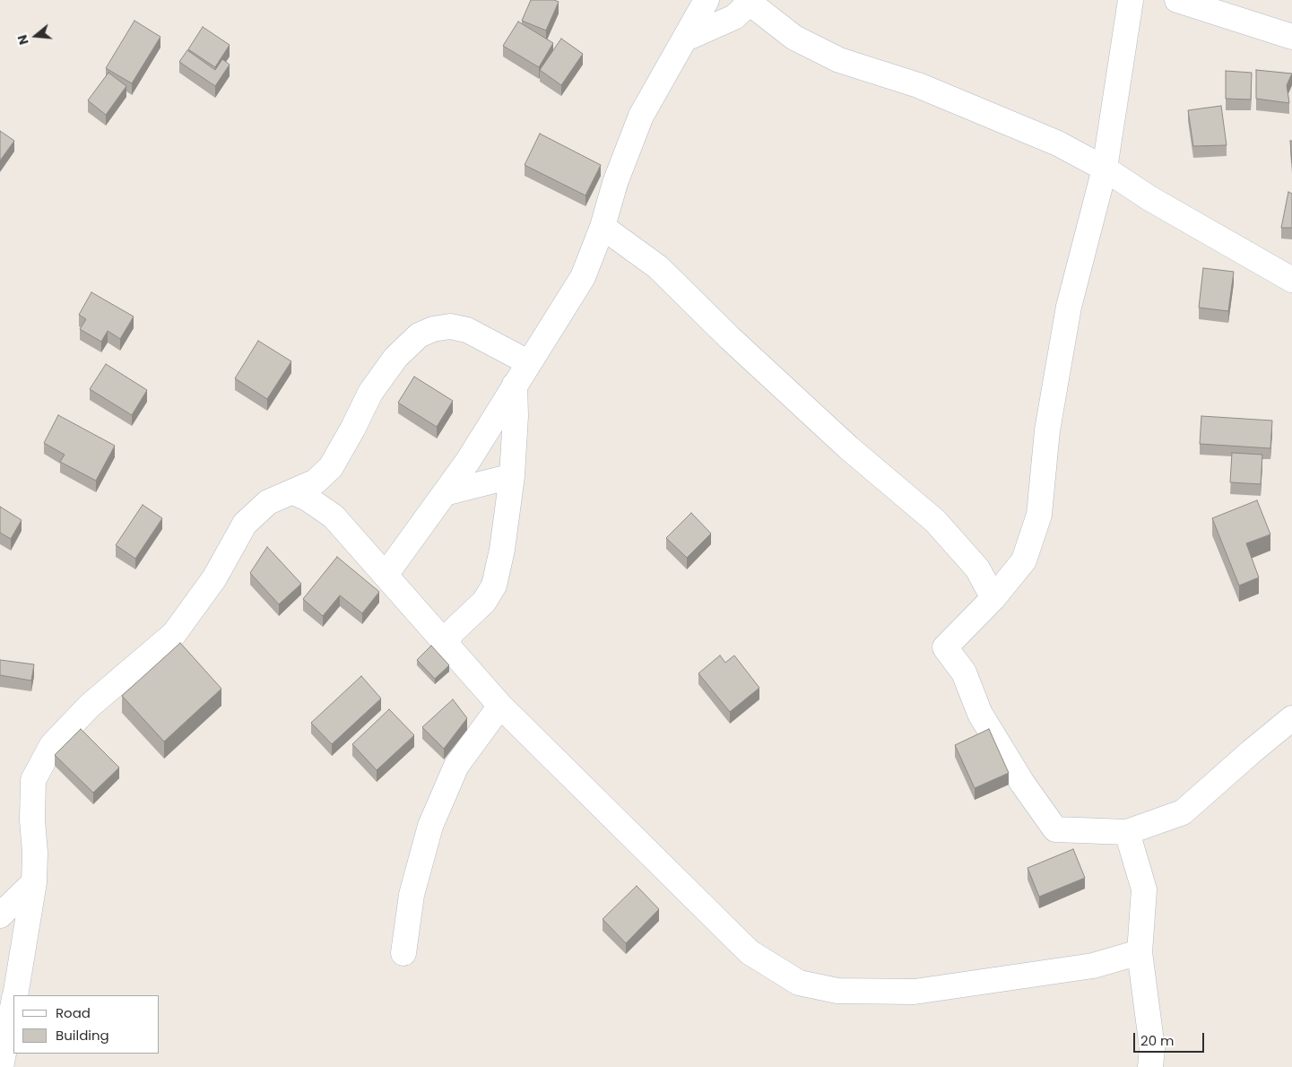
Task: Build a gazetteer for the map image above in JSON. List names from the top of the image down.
{
  "legend": ["Road", "Building"],
  "scale_bar": "20 m",
  "north": "left"
}
